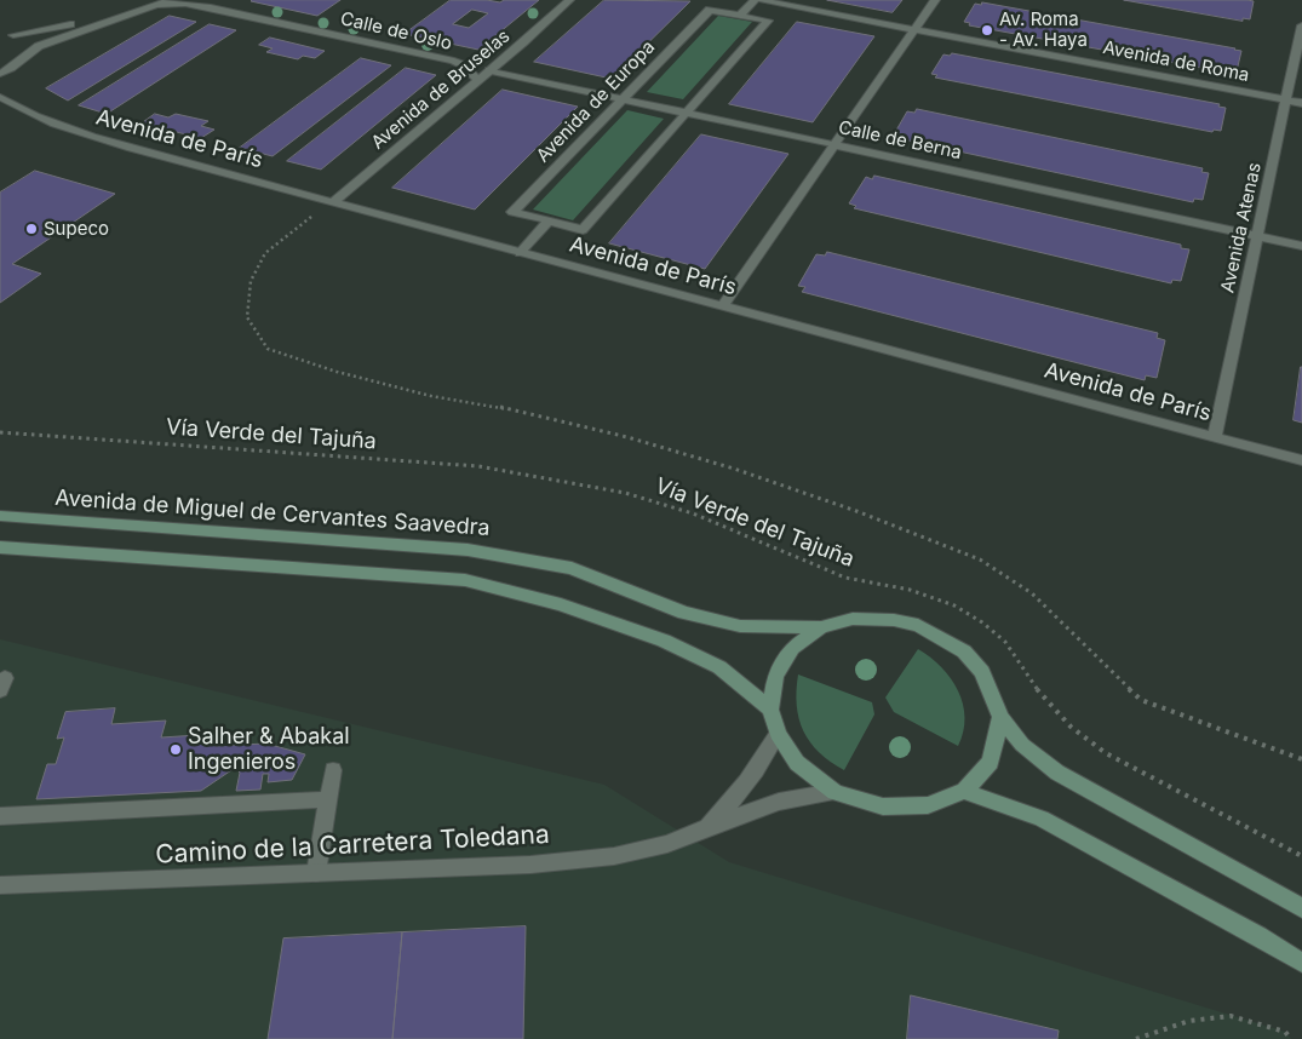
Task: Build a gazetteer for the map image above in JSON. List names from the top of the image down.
{
  "streets": {
    "main road": ["Avenida de Miguel de Cervantes Saavedra"],
    "street": [
      "Calle de Oslo",
      "Avenida de Roma",
      "Avenida de Bruselas",
      "Avenida de Europa",
      "Avenida de París",
      "Calle de Berna",
      "Avenida Atenas",
      "Camino de la Carretera Toledana"
    ],
    "path": ["Vía Verde del Tajuña"]
  },
  "crossings": [
    ["Calle de Oslo", "Avenida de Bruselas"],
    ["Avenida de Roma", "Avenida Atenas"],
    ["Avenida de Bruselas", "Avenida de París"],
    ["Avenida de Bruselas", "Calle de Berna"],
    ["Avenida de Europa", "Calle de Berna"],
    ["Avenida de París", "Avenida Atenas"],
    ["Calle de Berna", "Avenida Atenas"],
    ["Avenida de Miguel de Cervantes Saavedra", "Camino de la Carretera Toledana"]
  ],
  "places": ["Av. Roma - Av. Haya", "Supeco", "Salher & Abakal Ingenieros"]
}
